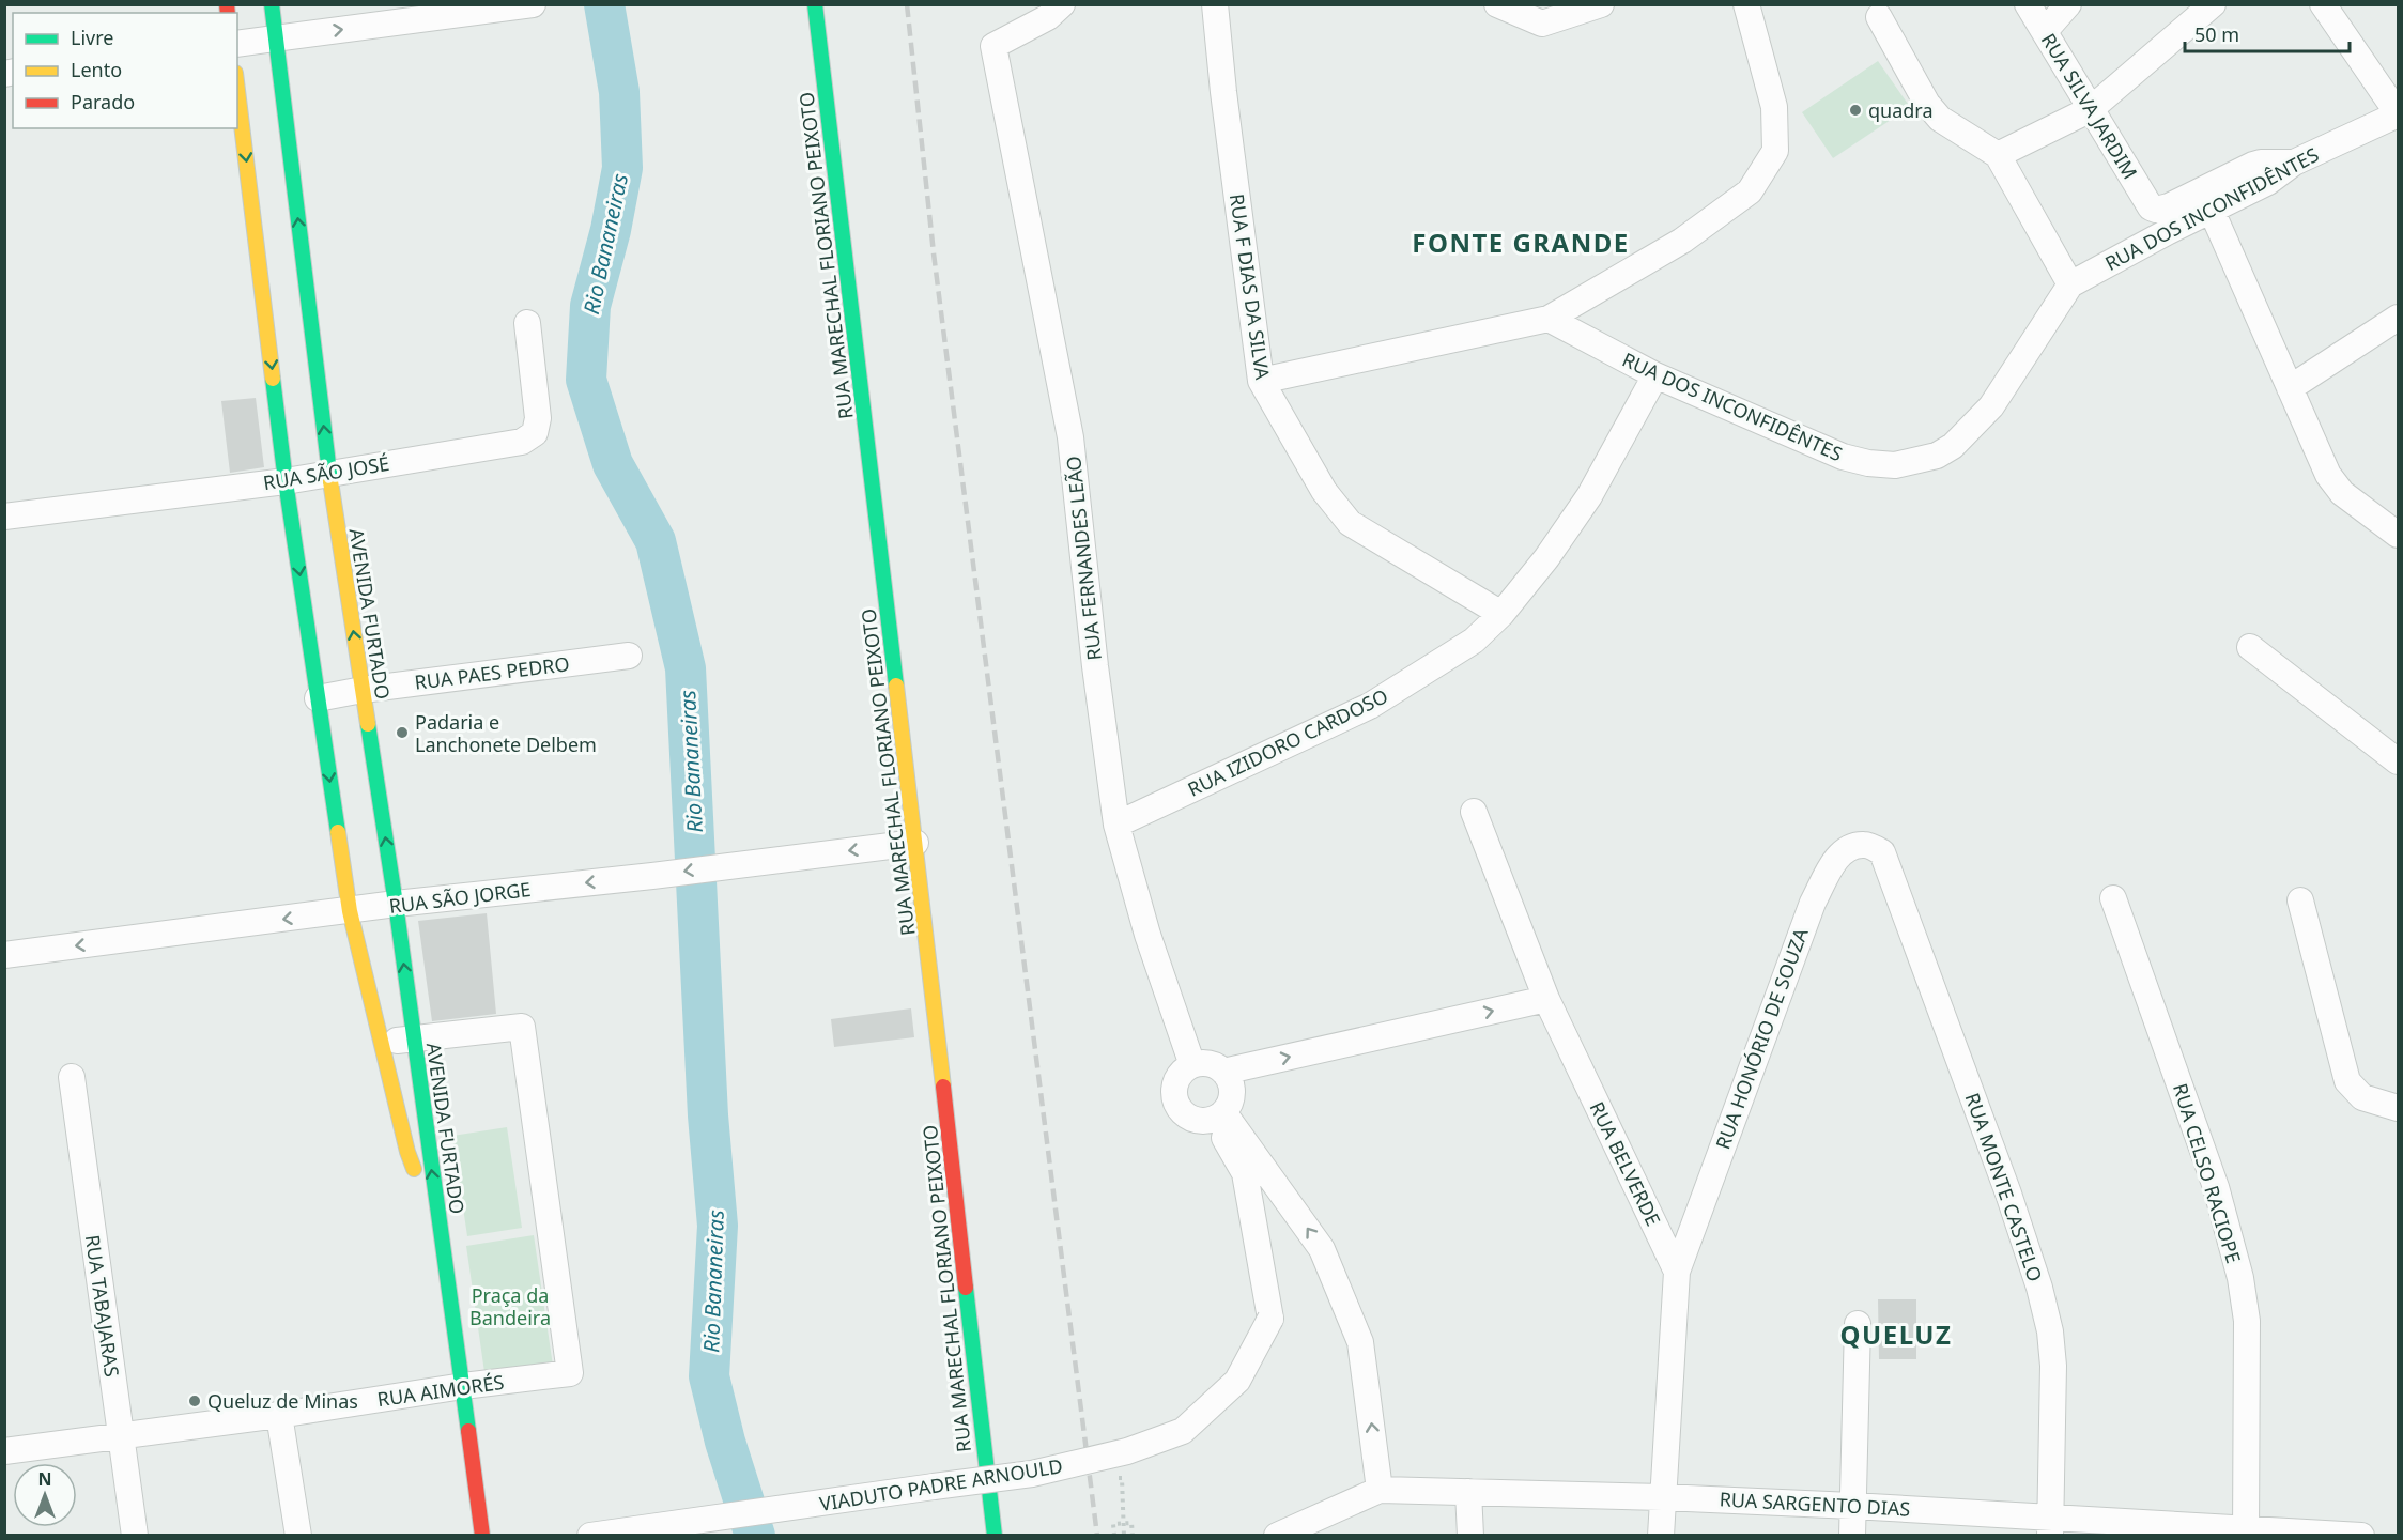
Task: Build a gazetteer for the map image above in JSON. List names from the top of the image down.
{
  "streets": {
    "street": [
      "RUA SILVA JARDIM",
      "RUA DOS INCONFIDÊNTES",
      "RUA MARECHAL FLORIANO PEIXOTO",
      "RUA F DIAS DA SILVA",
      "RUA SÃO JOSÉ",
      "RUA FERNANDES LEÃO",
      "AVENIDA FURTADO",
      "RUA PAES PEDRO",
      "RUA IZIDORO CARDOSO",
      "RUA SÃO JORGE",
      "RUA HONÓRIO DE SOUZA",
      "RUA BELVERDE",
      "RUA CELSO RACIOPE",
      "RUA MONTE CASTELO",
      "RUA TABAJARAS",
      "RUA AIMORÉS",
      "VIADUTO PADRE ARNOULD",
      "RUA SARGENTO DIAS"
    ]
  },
  "crossings": [
    ["RUA SILVA JARDIM", "RUA DOS INCONFIDÊNTES"],
    ["RUA DOS INCONFIDÊNTES", "RUA IZIDORO CARDOSO"],
    ["RUA MARECHAL FLORIANO PEIXOTO", "RUA SÃO JORGE"],
    ["RUA F DIAS DA SILVA", "RUA IZIDORO CARDOSO"],
    ["RUA SÃO JOSÉ", "AVENIDA FURTADO"],
    ["RUA FERNANDES LEÃO", "RUA IZIDORO CARDOSO"],
    ["RUA FERNANDES LEÃO", "VIADUTO PADRE ARNOULD"],
    ["AVENIDA FURTADO", "RUA PAES PEDRO"],
    ["AVENIDA FURTADO", "RUA SÃO JORGE"],
    ["AVENIDA FURTADO", "RUA AIMORÉS"],
    ["RUA HONÓRIO DE SOUZA", "RUA BELVERDE"],
    ["RUA HONÓRIO DE SOUZA", "RUA MONTE CASTELO"],
    ["RUA BELVERDE", "RUA SARGENTO DIAS"],
    ["RUA CELSO RACIOPE", "RUA SARGENTO DIAS"],
    ["RUA MONTE CASTELO", "RUA SARGENTO DIAS"],
    ["RUA TABAJARAS", "RUA AIMORÉS"]
  ],
  "one_way": ["RUA SÃO JORGE"],
  "districts": ["FONTE GRANDE", "QUELUZ"],
  "water": ["Rio Bananeiras"],
  "parks": ["Praça da Bandeira"],
  "places": ["quadra", "Padaria e Lanchonete Delbem", "Queluz de Minas"],
  "legend": ["Livre", "Lento", "Parado"],
  "scale_bar": "50 m",
  "north": "top"
}
